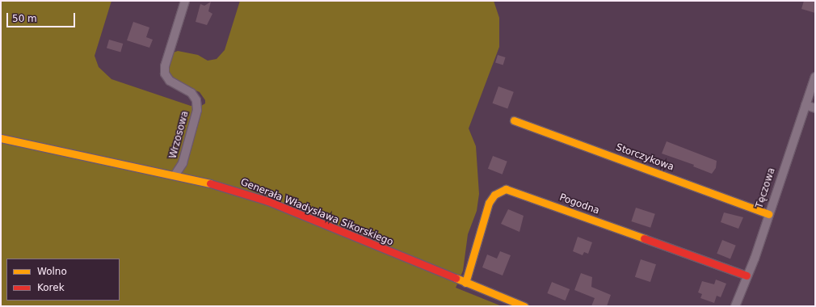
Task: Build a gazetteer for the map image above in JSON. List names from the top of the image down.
{
  "streets": {
    "street": [
      "Wrzosowa",
      "Storczykowa",
      "Tęczowa",
      "Pogodna",
      "Generała Władysława Sikorskiego"
    ]
  },
  "crossings": [
    ["Wrzosowa", "Generała Władysława Sikorskiego"],
    ["Storczykowa", "Tęczowa"],
    ["Tęczowa", "Pogodna"],
    ["Pogodna", "Generała Władysława Sikorskiego"]
  ],
  "legend": ["Wolno", "Korek"],
  "scale_bar": "50 m"
}
